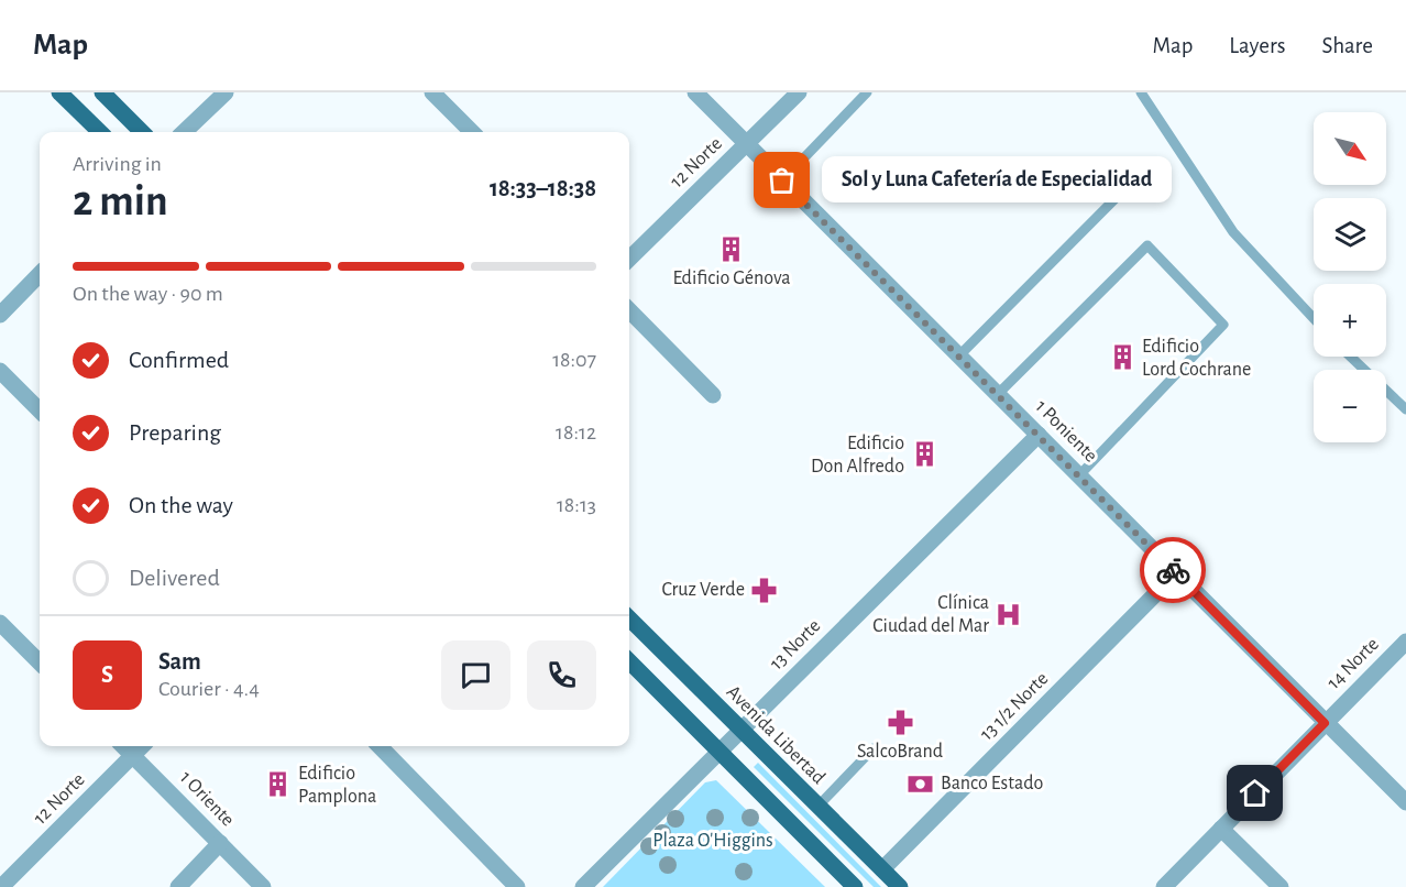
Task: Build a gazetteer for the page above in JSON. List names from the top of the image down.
{
  "streets": {
    "main road": ["Avenida Libertad"],
    "street": [
      "12 Norte",
      "1 Poniente",
      "13 Norte",
      "14 Norte",
      "13 1/2 Norte",
      "1 Oriente"
    ]
  },
  "crossings": [
    ["12 Norte", "1 Poniente"],
    ["12 Norte", "1 Oriente"],
    ["1 Poniente", "13 Norte"],
    ["1 Poniente", "14 Norte"],
    ["1 Poniente", "13 1/2 Norte"],
    ["13 Norte", "Avenida Libertad"],
    ["13 1/2 Norte", "Avenida Libertad"]
  ],
  "parks": ["Plaza O'Higgins"],
  "places": {
    "other": ["Sol y Luna Cafetería de Especialidad"],
    "building": [
      "Edificio Génova",
      "Edificio Lord Cochrane",
      "Edificio Don Alfredo",
      "Edificio Pamplona"
    ],
    "pharmacy": ["Cruz Verde", "SalcoBrand"],
    "hospital": ["Clínica Ciudad del Mar"],
    "bank": ["Banco Estado"]
  },
  "north": "bottom right",
  "page": {
    "header": "Map",
    "nav": ["Map", "Layers", "Share"],
    "map_buttons": ["+", "−"],
    "heading": ["2 min", "Arriving in", "18:33–18:38"],
    "panel": ["Sam", "Courier · 4.4"],
    "bubble": "Sol y Luna Cafetería de Especialidad",
    "bar": "On the way · 90 m",
    "list": [
      ["Confirmed", "18:07"],
      ["Preparing", "18:12"],
      ["On the way", "18:13"],
      "Delivered"
    ],
    "round": "S"
  }
}
